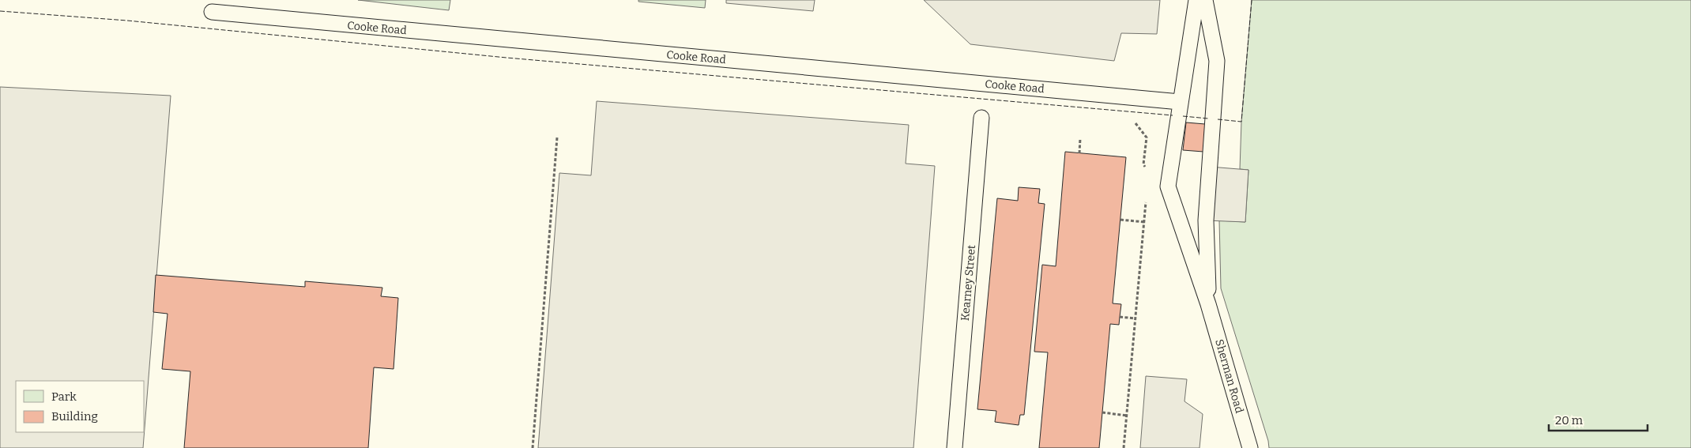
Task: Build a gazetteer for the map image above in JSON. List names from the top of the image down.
{
  "streets": {
    "lane": ["Cooke Road", "Kearney Street", "Sherman Road"]
  },
  "legend": ["Park", "Building"],
  "scale_bar": "20 m"
}
